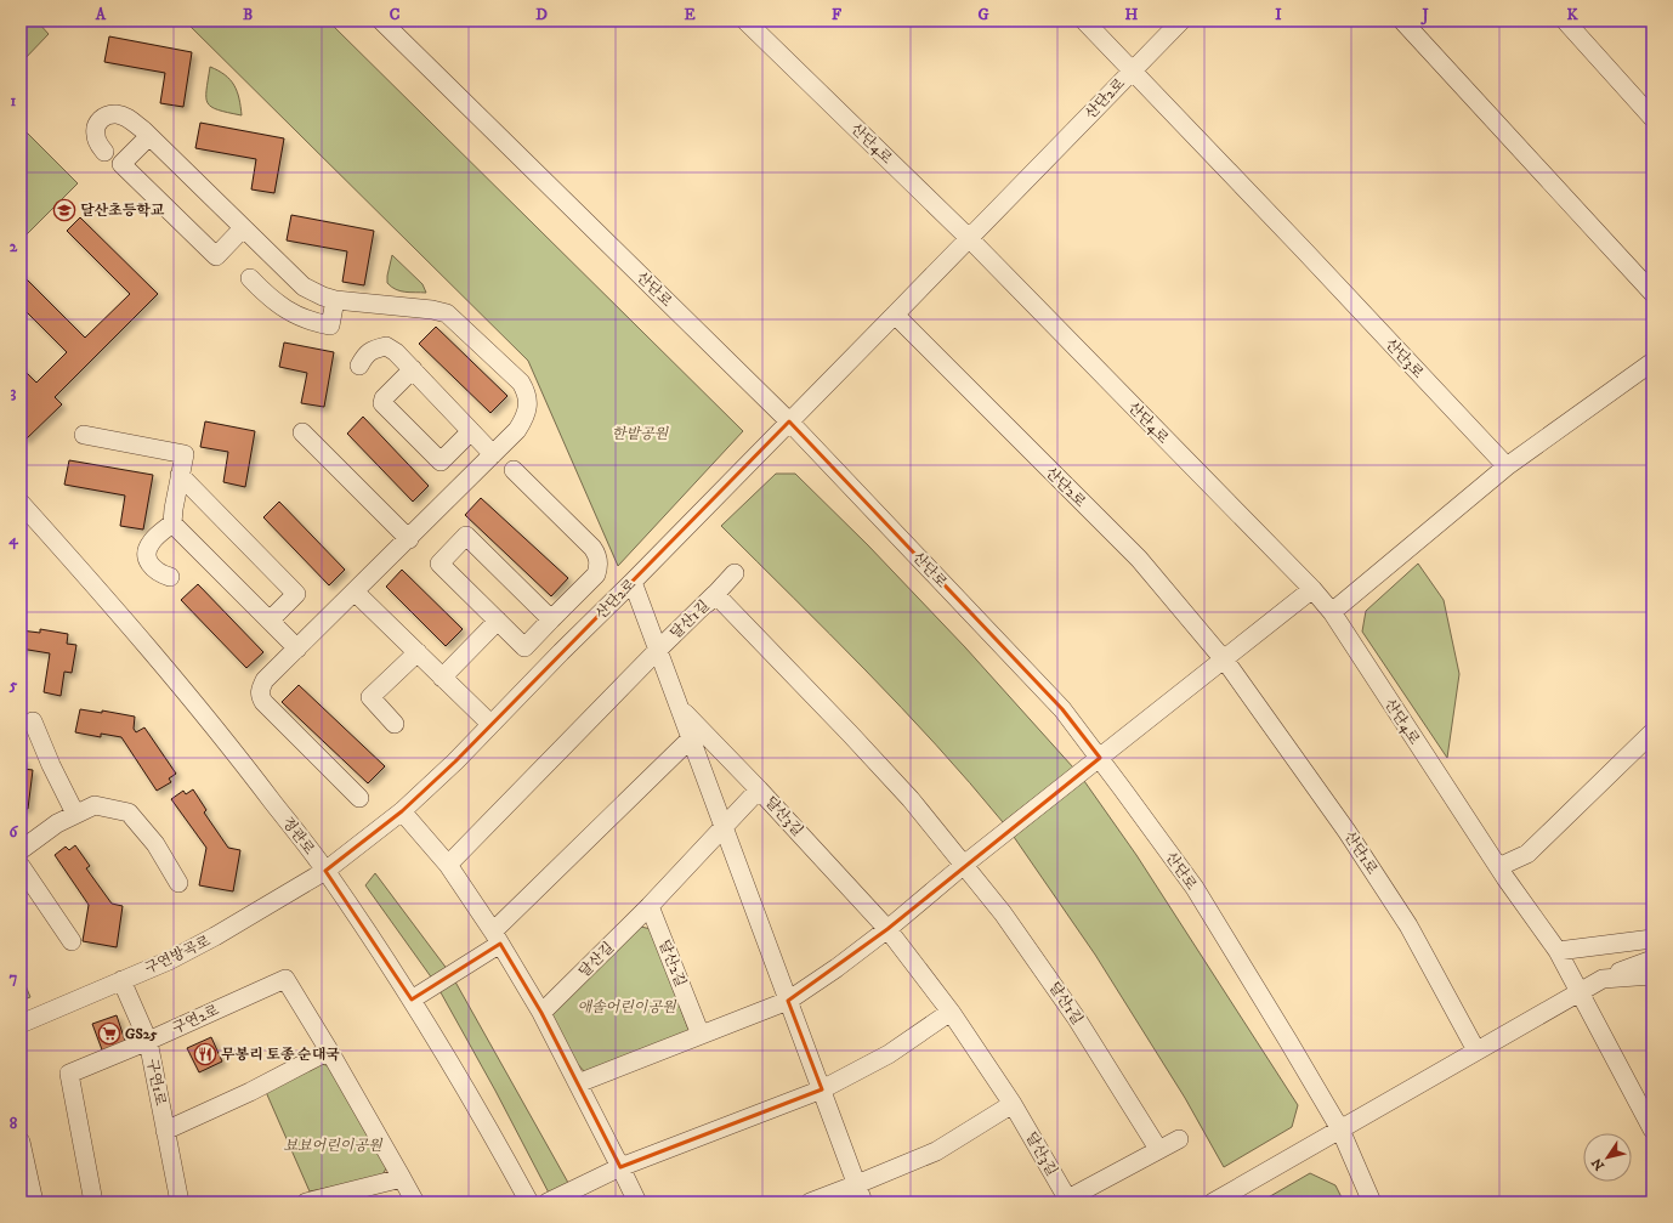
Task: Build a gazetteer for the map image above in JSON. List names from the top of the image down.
{
  "streets": {
    "street": [
      "산단2로",
      "산단4로",
      "산단로",
      "산단3로",
      "달산1길",
      "달산3길",
      "정관로",
      "산단1로",
      "구연방곡로",
      "달산길",
      "달산2길",
      "구연2로",
      "구연1로"
    ]
  },
  "crossings": [
    ["산단2로", "산단4로"],
    ["산단2로", "산단로"],
    ["산단2로", "산단3로"],
    ["산단2로", "정관로"],
    ["산단2로", "산단1로"],
    ["산단2로", "구연방곡로"],
    ["정관로", "구연방곡로"],
    ["구연방곡로", "구연1로"],
    ["달산길", "달산2길"],
    ["구연2로", "구연1로"]
  ],
  "parks": ["한밭공원", "애솔어린이공원", "뵤뵤어린이공원"],
  "places": {
    "school or university": ["달산초등학교"],
    "supermarket": ["GS25"],
    "restaurant": ["무봉리 토종 순대국"]
  },
  "north": "bottom left",
  "grid": {
    "columns": [
      "A",
      "B",
      "C",
      "D",
      "E",
      "F",
      "G",
      "H",
      "I",
      "J",
      "K"
    ],
    "rows": [
      "1",
      "2",
      "3",
      "4",
      "5",
      "6",
      "7",
      "8"
    ]
  }
}
